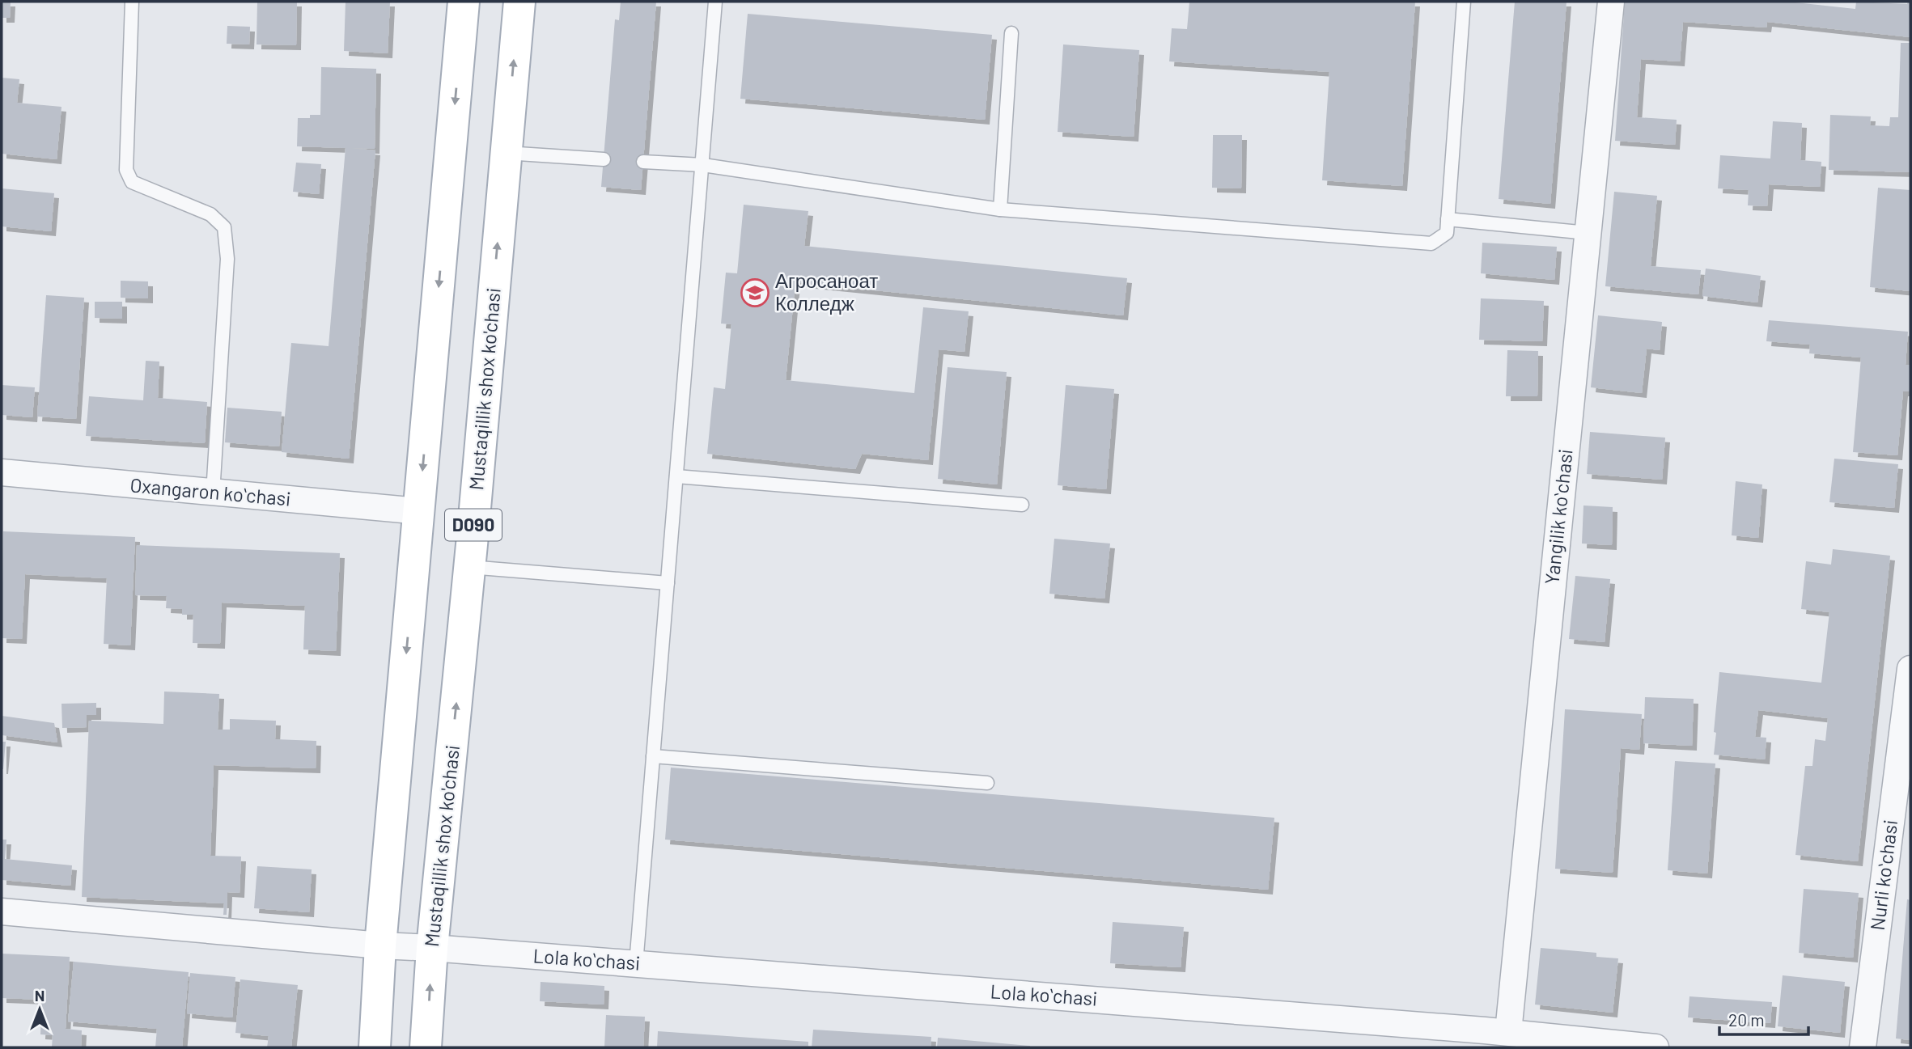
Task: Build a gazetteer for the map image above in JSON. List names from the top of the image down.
{
  "streets": {
    "main road": ["Mustaqillik shox ko'chasi", "D090"],
    "street": [
      "Oxangaron koʻchasi",
      "Yangilik koʻchasi",
      "Nurli koʻchasi",
      "Lola koʻchasi"
    ]
  },
  "crossings": [
    ["Mustaqillik shox ko'chasi", "Lola koʻchasi"],
    ["Oxangaron koʻchasi", "D090"],
    ["Yangilik koʻchasi", "Lola koʻchasi"],
    ["D090", "Lola koʻchasi"]
  ],
  "places": {
    "school or university": ["Агросаноат Колледж"]
  },
  "scale_bar": "20 m",
  "north": "top"
}
